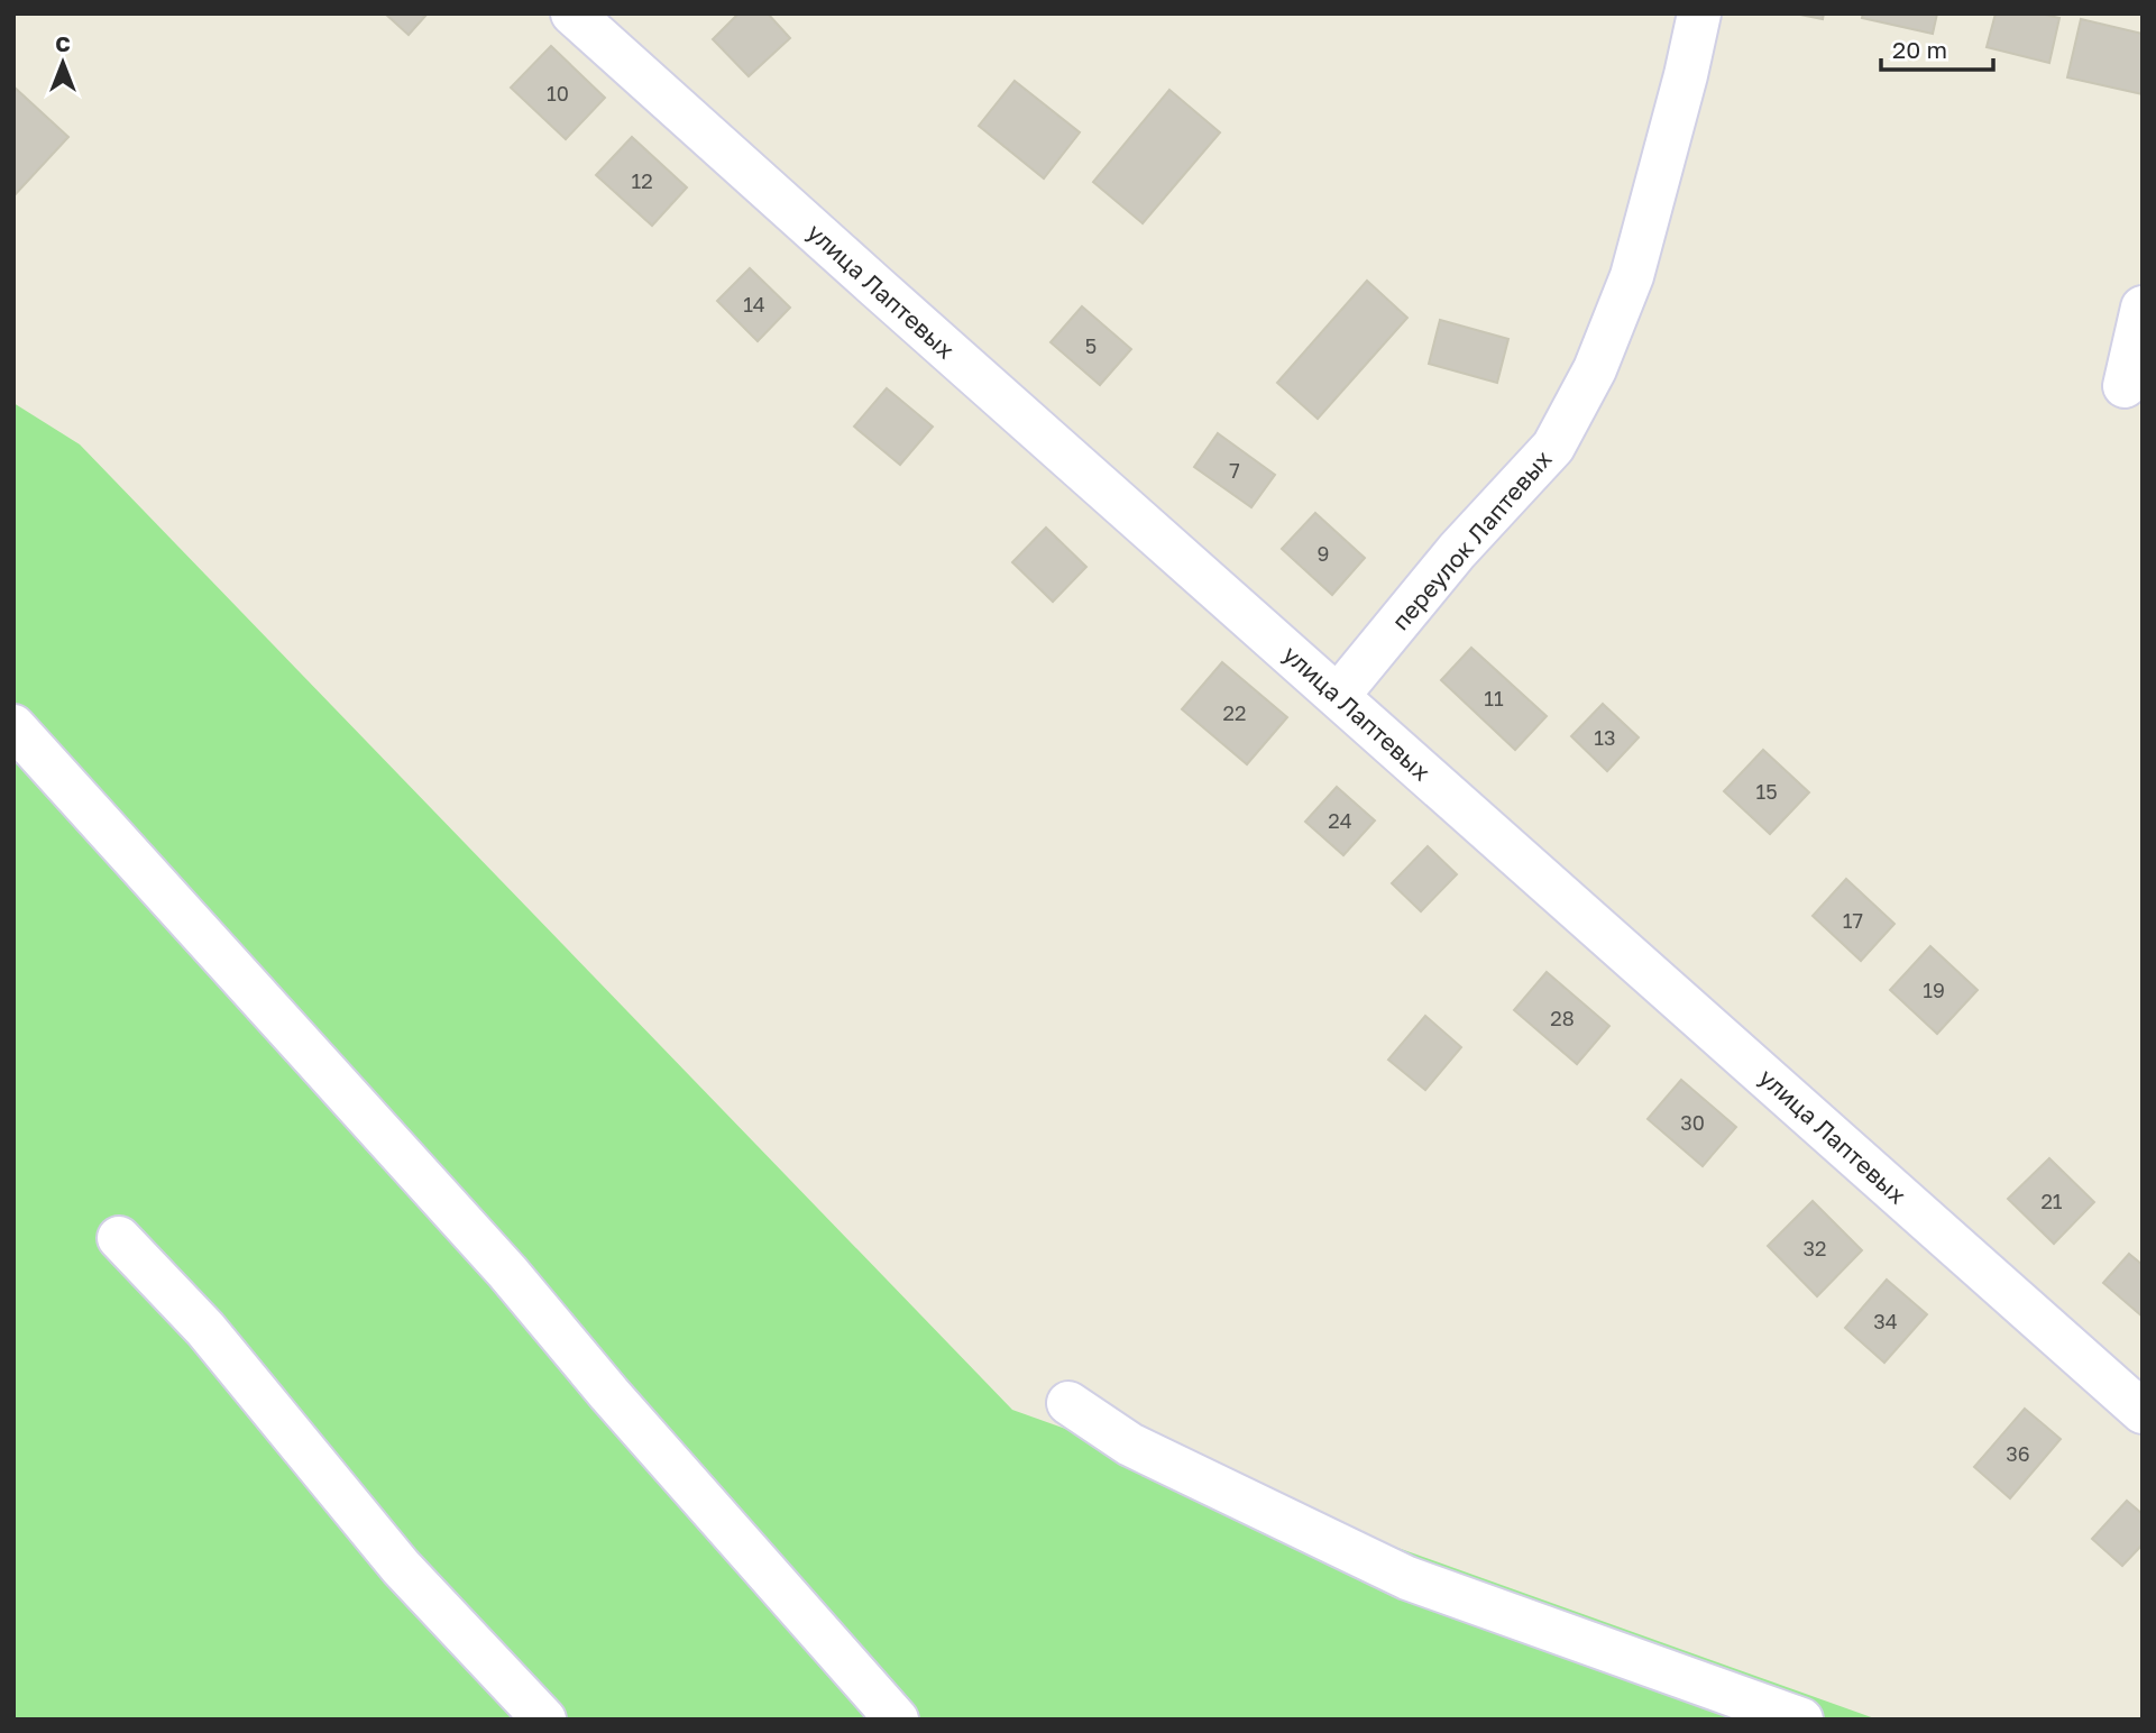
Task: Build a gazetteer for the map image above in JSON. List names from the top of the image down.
{
  "streets": {
    "street": ["улица Лаптевых", "переулок Лаптевых"]
  },
  "crossings": [
    ["улица Лаптевых", "переулок Лаптевых"]
  ],
  "house_numbers": [
    "10",
    "12",
    "14",
    "5",
    "7",
    "9",
    "11",
    "22",
    "13",
    "15",
    "24",
    "17",
    "19",
    "28",
    "30",
    "21",
    "32",
    "34",
    "36"
  ],
  "scale_bar": "20 m",
  "north": "top"
}
